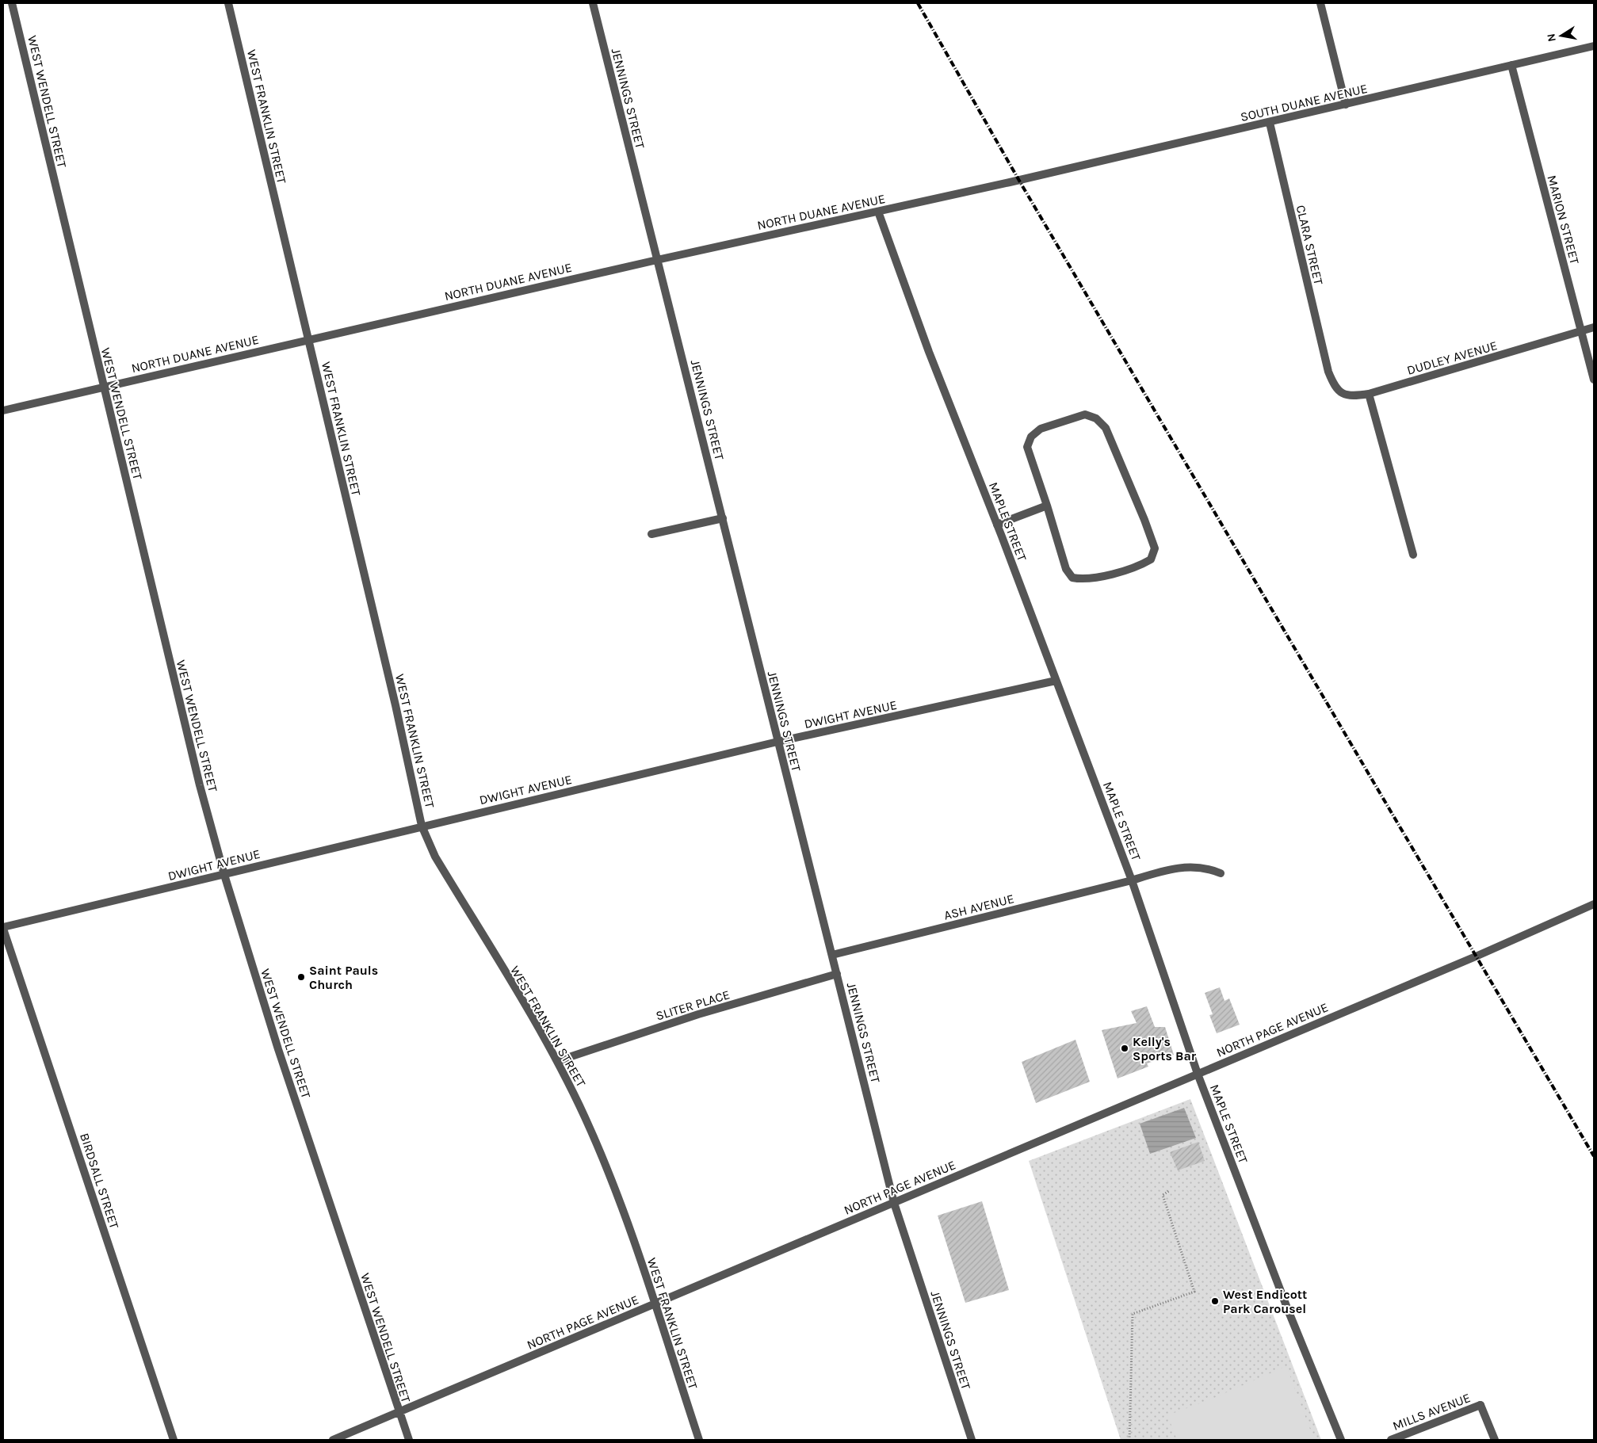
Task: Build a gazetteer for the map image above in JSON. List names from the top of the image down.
{
  "streets": {
    "street": [
      "JENNINGS STREET",
      "WEST WENDELL STREET",
      "SOUTH DUANE AVENUE",
      "WEST FRANKLIN STREET",
      "NORTH DUANE AVENUE",
      "MARION STREET",
      "CLARA STREET",
      "DUDLEY AVENUE",
      "MAPLE STREET",
      "DWIGHT AVENUE",
      "ASH AVENUE",
      "SLITER PLACE",
      "NORTH PAGE AVENUE",
      "BIRDSALL STREET",
      "MILLS AVENUE"
    ]
  },
  "crossings": [
    ["JENNINGS STREET", "NORTH DUANE AVENUE"],
    ["JENNINGS STREET", "DWIGHT AVENUE"],
    ["JENNINGS STREET", "ASH AVENUE"],
    ["JENNINGS STREET", "SLITER PLACE"],
    ["JENNINGS STREET", "NORTH PAGE AVENUE"],
    ["WEST WENDELL STREET", "NORTH DUANE AVENUE"],
    ["WEST WENDELL STREET", "DWIGHT AVENUE"],
    ["WEST WENDELL STREET", "NORTH PAGE AVENUE"],
    ["SOUTH DUANE AVENUE", "NORTH DUANE AVENUE"],
    ["SOUTH DUANE AVENUE", "MARION STREET"],
    ["SOUTH DUANE AVENUE", "CLARA STREET"],
    ["WEST FRANKLIN STREET", "NORTH DUANE AVENUE"],
    ["WEST FRANKLIN STREET", "DWIGHT AVENUE"],
    ["WEST FRANKLIN STREET", "SLITER PLACE"],
    ["WEST FRANKLIN STREET", "NORTH PAGE AVENUE"],
    ["NORTH DUANE AVENUE", "MAPLE STREET"],
    ["MARION STREET", "DUDLEY AVENUE"],
    ["CLARA STREET", "DUDLEY AVENUE"],
    ["MAPLE STREET", "DWIGHT AVENUE"],
    ["MAPLE STREET", "ASH AVENUE"],
    ["MAPLE STREET", "NORTH PAGE AVENUE"],
    ["DWIGHT AVENUE", "BIRDSALL STREET"]
  ],
  "places": ["Saint Pauls Church", "Kelly's Sports Bar", "West Endicott Park Carousel"],
  "north": "left"
}
